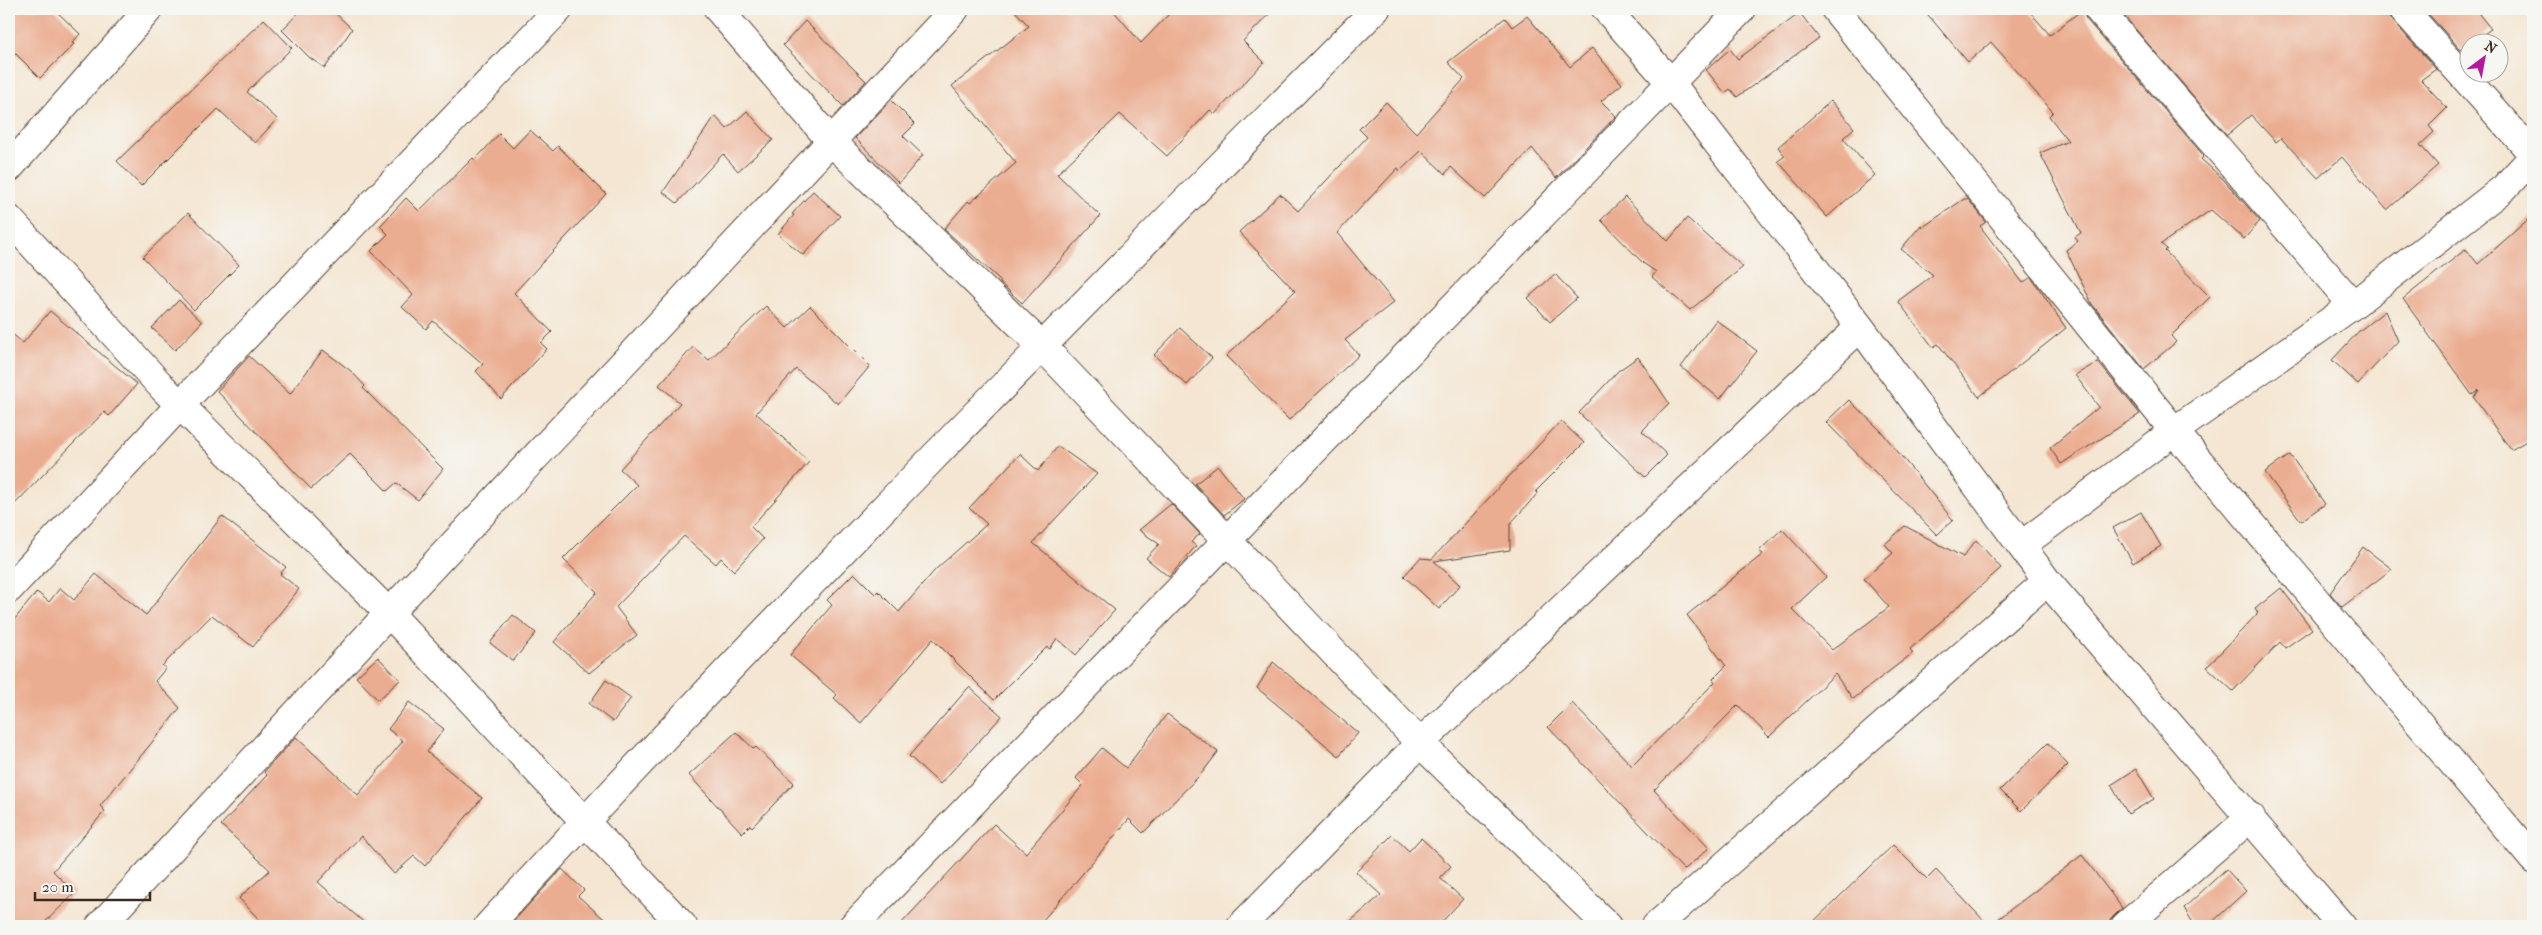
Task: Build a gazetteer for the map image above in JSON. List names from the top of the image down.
{
  "scale_bar": "20 m",
  "north": "top right"
}
